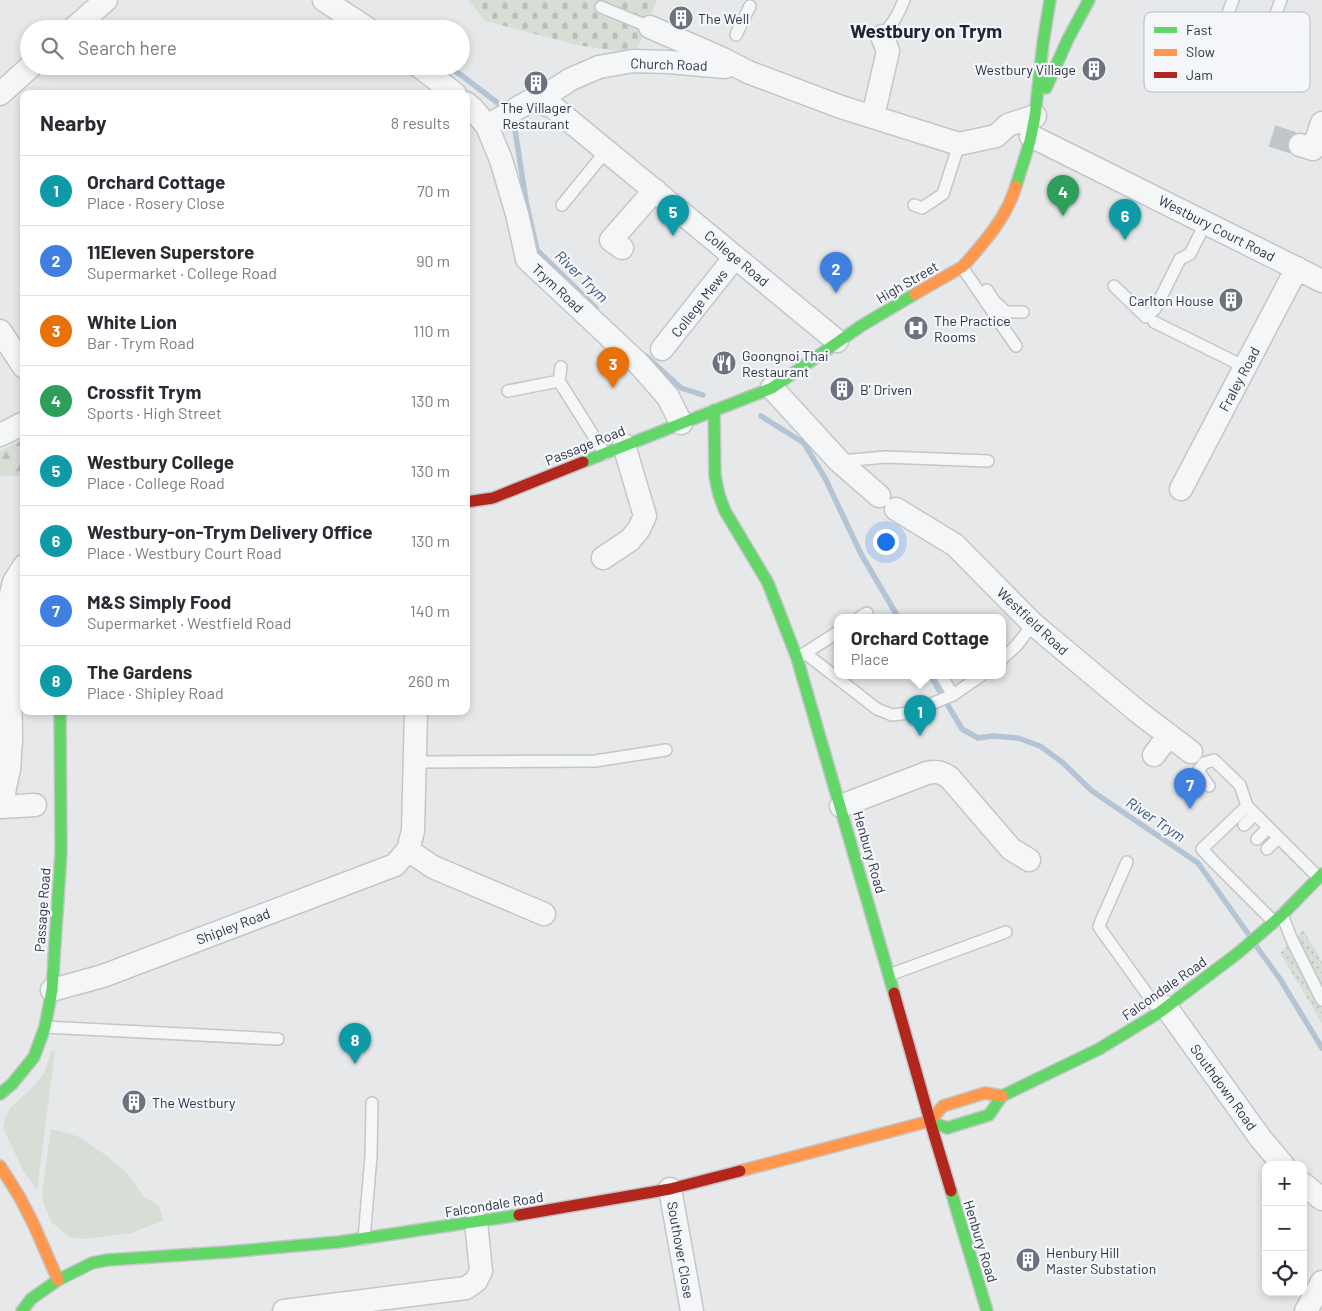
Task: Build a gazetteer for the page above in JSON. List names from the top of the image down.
{
  "streets": {
    "main road": [
      "High Street",
      "Passage Road",
      "Henbury Road",
      "Falcondale Road"
    ],
    "street": [
      "Church Road",
      "Westbury Court Road",
      "College Road",
      "Trym Road",
      "College Mews",
      "Fraley Road",
      "Westfield Road",
      "Shipley Road",
      "Southdown Road",
      "Southover Close"
    ]
  },
  "crossings": [
    ["Church Road", "College Road"],
    ["Westbury Court Road", "High Street"],
    ["Westbury Court Road", "Fraley Road"],
    ["College Road", "High Street"],
    ["College Road", "College Mews"],
    ["High Street", "Passage Road"],
    ["High Street", "Westfield Road"],
    ["High Street", "Henbury Road"],
    ["Trym Road", "Passage Road"],
    ["Passage Road", "Henbury Road"],
    ["Passage Road", "Shipley Road"],
    ["Henbury Road", "Falcondale Road"],
    ["Falcondale Road", "Southdown Road"],
    ["Falcondale Road", "Southover Close"]
  ],
  "districts": ["Westbury on Trym"],
  "water": ["River Trym"],
  "places": {
    "building": [
      "The Well",
      "Westbury Village",
      "The Villager Restaurant",
      "Carlton House",
      "B' Driven",
      "The Westbury",
      "Henbury Hill Master Substation"
    ],
    "hospital": ["The Practice Rooms"],
    "restaurant": ["Goongnoi Thai Restaurant"]
  },
  "legend": ["Fast", "Slow", "Jam"],
  "page": {
    "search": "Search here",
    "heading": ["Nearby", "8 results"],
    "list": [
      {
        "mark": "1",
        "name": "Orchard Cottage",
        "note": "Place · Rosery Close",
        "value": "70 m"
      },
      {
        "mark": "2",
        "name": "11Eleven Superstore",
        "note": "Supermarket · College Road",
        "value": "90 m"
      },
      {
        "mark": "3",
        "name": "White Lion",
        "note": "Bar · Trym Road",
        "value": "110 m"
      },
      {
        "mark": "4",
        "name": "Crossfit Trym",
        "note": "Sports · High Street",
        "value": "130 m"
      },
      {
        "mark": "5",
        "name": "Westbury College",
        "note": "Place · College Road",
        "value": "130 m"
      },
      {
        "mark": "6",
        "name": "Westbury-on-Trym Delivery Office",
        "note": "Place · Westbury Court Road",
        "value": "130 m"
      },
      {
        "mark": "7",
        "name": "M&S Simply Food",
        "note": "Supermarket · Westfield Road",
        "value": "140 m"
      },
      {
        "mark": "8",
        "name": "The Gardens",
        "note": "Place · Shipley Road",
        "value": "260 m"
      }
    ],
    "pins": [
      "4",
      "5",
      "6",
      "2",
      "3",
      "1",
      "7",
      "8"
    ],
    "popup": ["Orchard Cottage", "Place"],
    "map_buttons": ["+", "−"]
  }
}
